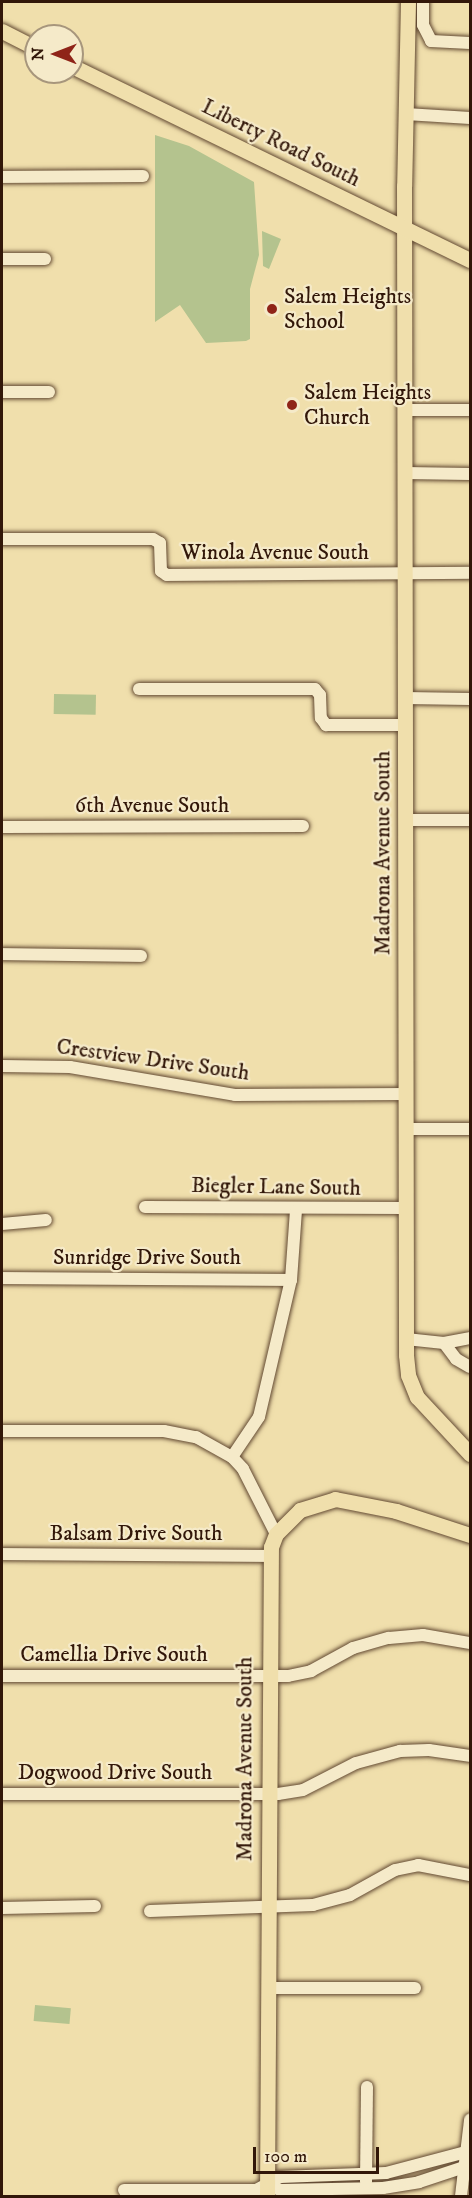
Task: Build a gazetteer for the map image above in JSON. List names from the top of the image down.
{
  "streets": {
    "main road": ["Liberty Road South", "Madrona Avenue South"],
    "street": [
      "Winola Avenue South",
      "6th Avenue South",
      "Crestview Drive South",
      "Biegler Lane South",
      "Sunridge Drive South",
      "Balsam Drive South",
      "Camellia Drive South",
      "Dogwood Drive South"
    ]
  },
  "crossings": [
    ["Liberty Road South", "Madrona Avenue South"],
    ["Winola Avenue South", "Madrona Avenue South"],
    ["Madrona Avenue South", "Crestview Drive South"],
    ["Madrona Avenue South", "Biegler Lane South"],
    ["Madrona Avenue South", "Balsam Drive South"],
    ["Madrona Avenue South", "Camellia Drive South"],
    ["Madrona Avenue South", "Dogwood Drive South"]
  ],
  "places": ["Salem Heights School", "Salem Heights Church"],
  "scale_bar": "100 m",
  "north": "left"
}
